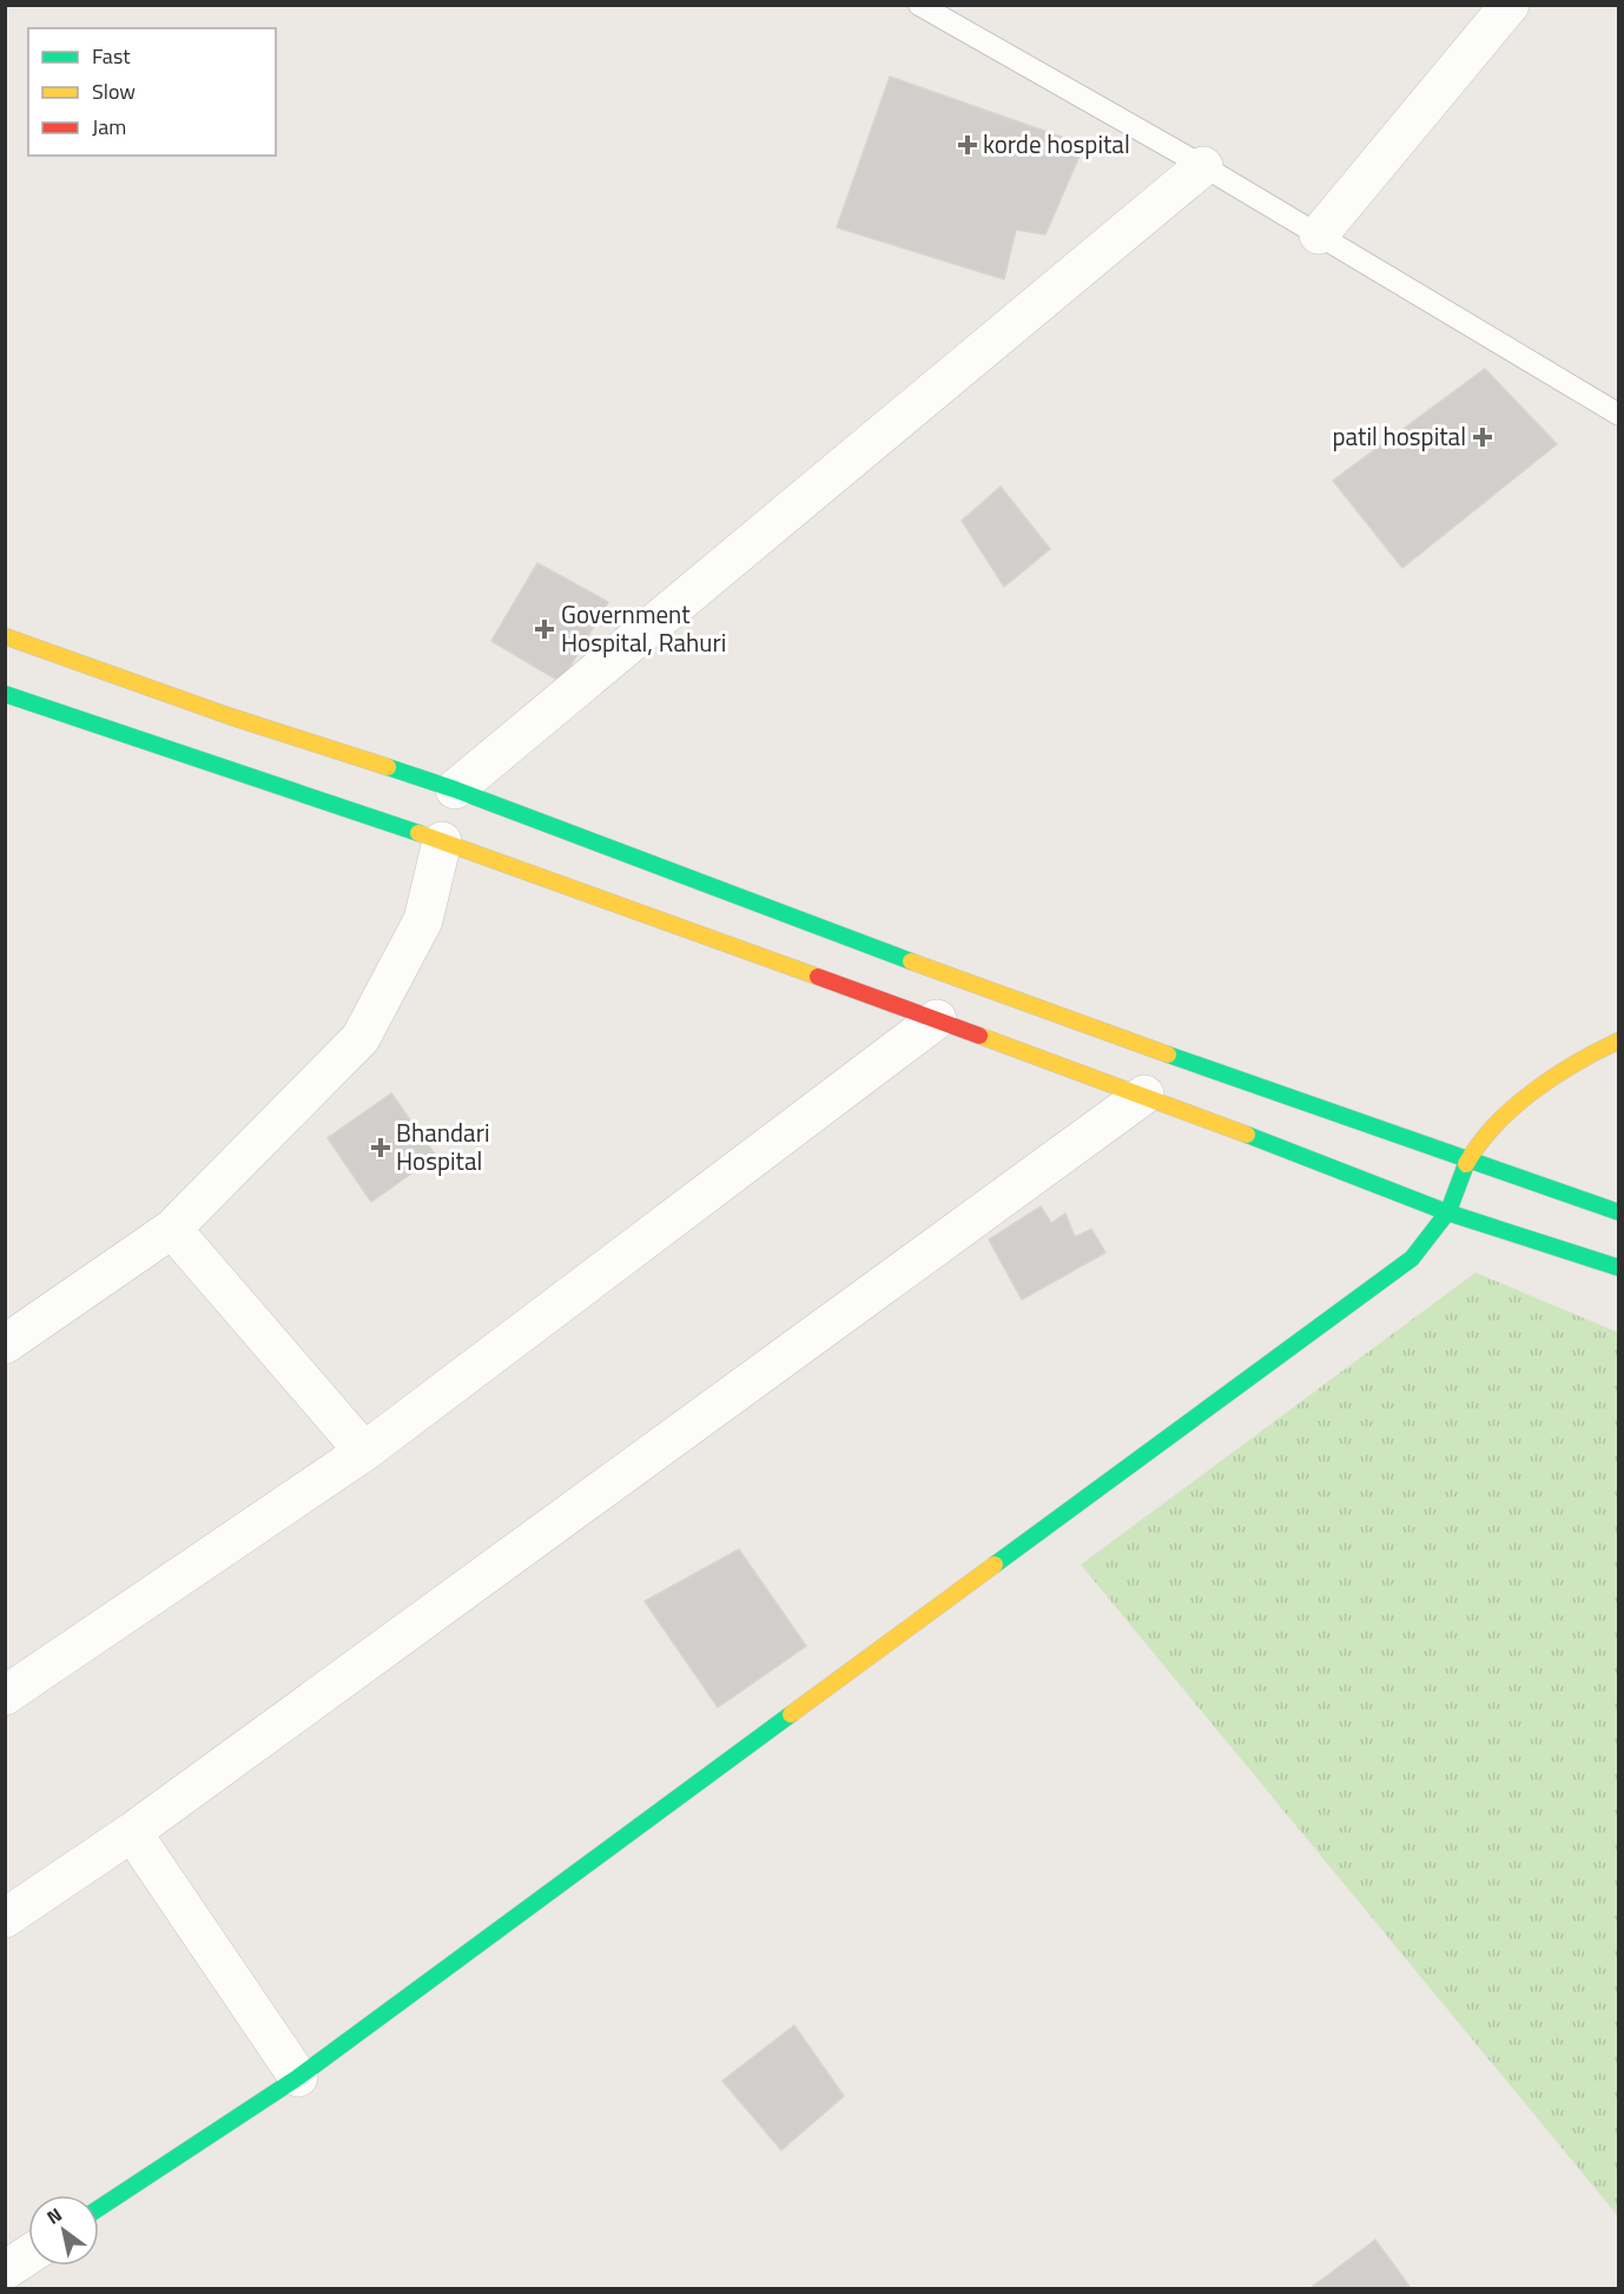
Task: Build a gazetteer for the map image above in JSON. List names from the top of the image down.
{
  "places": {
    "health": [
      "korde hospital",
      "patil hospital",
      "Government Hospital, Rahuri",
      "Bhandari Hospital"
    ]
  },
  "legend": ["Fast", "Slow", "Jam"],
  "north": "top left"
}
